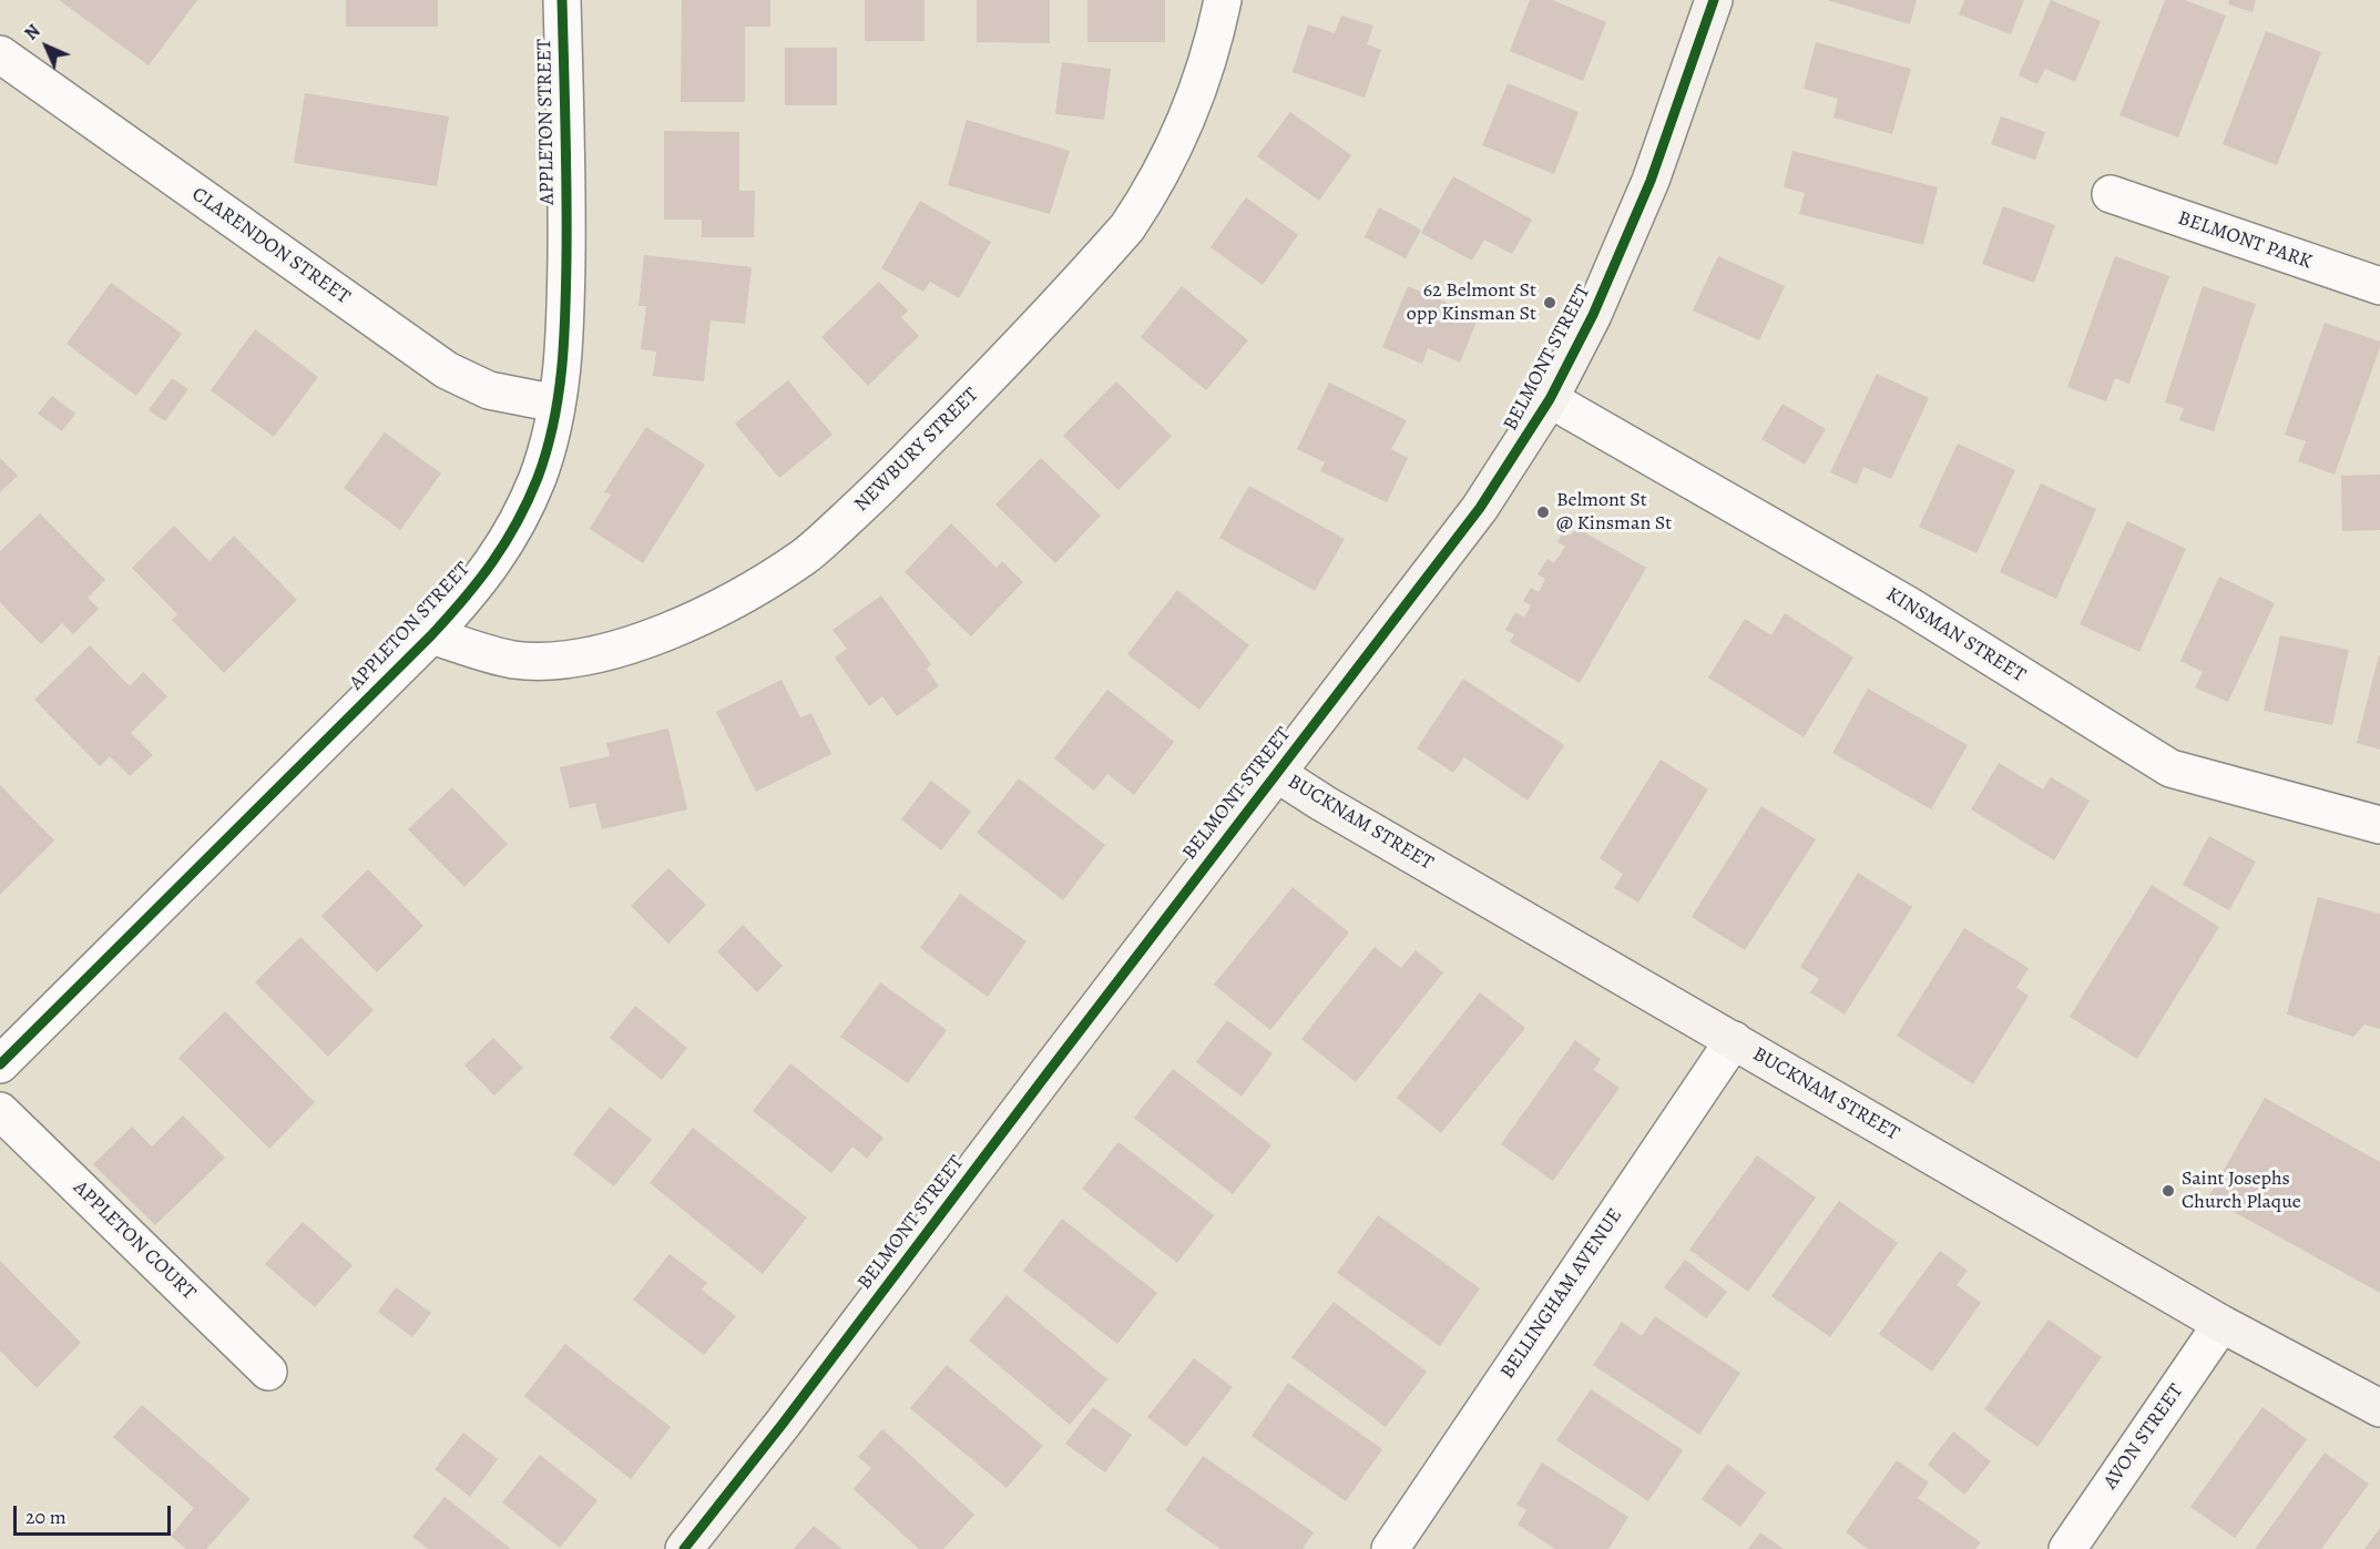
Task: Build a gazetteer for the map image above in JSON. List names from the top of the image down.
{
  "streets": {
    "street": [
      "APPLETON STREET",
      "BELMONT PARK",
      "CLARENDON STREET",
      "BELMONT STREET",
      "NEWBURY STREET",
      "KINSMAN STREET",
      "BUCKNAM STREET",
      "APPLETON COURT",
      "BELLINGHAM AVENUE",
      "AVON STREET"
    ]
  },
  "crossings": [
    ["APPLETON STREET", "CLARENDON STREET"],
    ["APPLETON STREET", "NEWBURY STREET"],
    ["BELMONT STREET", "KINSMAN STREET"],
    ["BELMONT STREET", "BUCKNAM STREET"],
    ["BUCKNAM STREET", "BELLINGHAM AVENUE"],
    ["BUCKNAM STREET", "AVON STREET"]
  ],
  "places": ["62 Belmont St opp Kinsman St", "Belmont St @ Kinsman St", "Saint Josephs Church Plaque"],
  "scale_bar": "20 m",
  "north": "top left"
}
